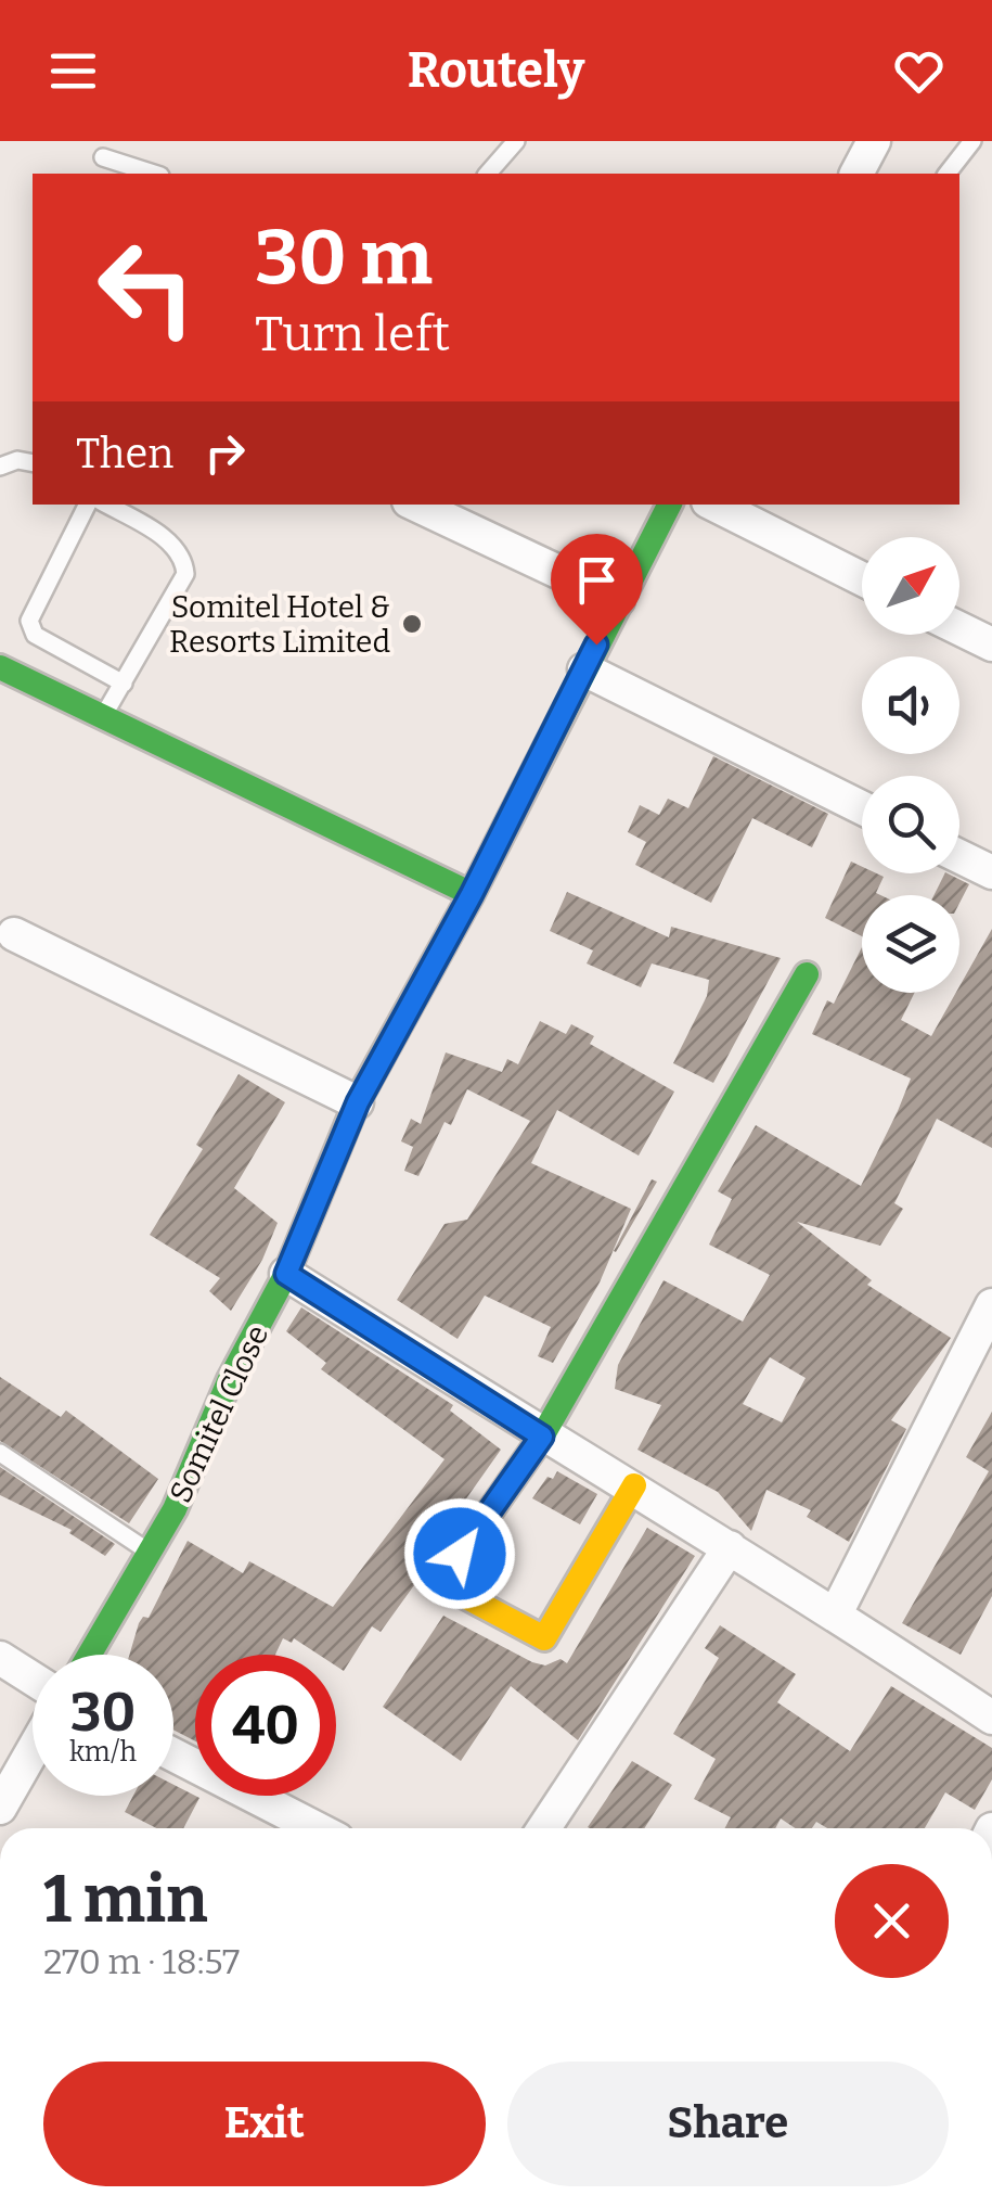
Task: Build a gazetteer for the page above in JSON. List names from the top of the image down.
{
  "streets": {
    "street": ["Somitel Close"]
  },
  "places": ["Somitel Hotel & Resorts Limited"],
  "north": "top right",
  "page": {
    "header": "Routely",
    "turn": ["30 m", "Turn left"],
    "then": "Then",
    "speed": "30 km/h",
    "limit": "40",
    "heading": ["1 min", "270 m · 18:57"],
    "buttons": ["Exit", "Share"]
  }
}
